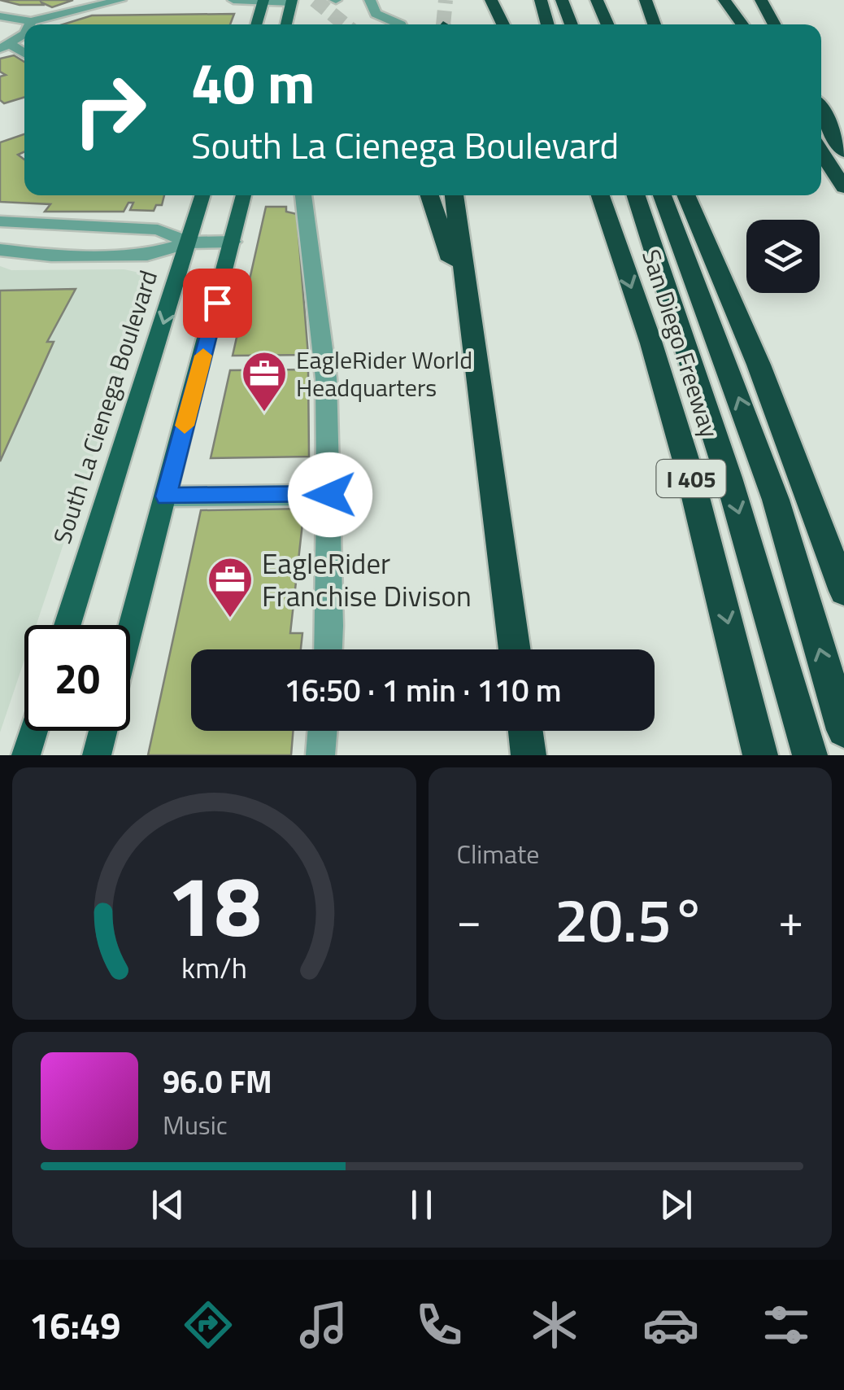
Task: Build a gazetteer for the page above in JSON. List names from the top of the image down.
{
  "streets": {
    "highway": ["San Diego Freeway", "I 405"],
    "main road": ["South La Cienega Boulevard"]
  },
  "places": {
    "office": ["EagleRider World Headquarters", "EagleRider Franchise Divison"]
  },
  "page": {
    "turn": ["40 m", "South La Cienega Boulevard"],
    "limit": "20",
    "trip": "16:50 · 1 min · 110 m",
    "tile": "Climate",
    "heat": ["−", "20.5°", "+"],
    "song": ["96.0 FM", "Music"],
    "tabs": "16:49",
    "gauge": ["18", "km/h"]
  }
}
